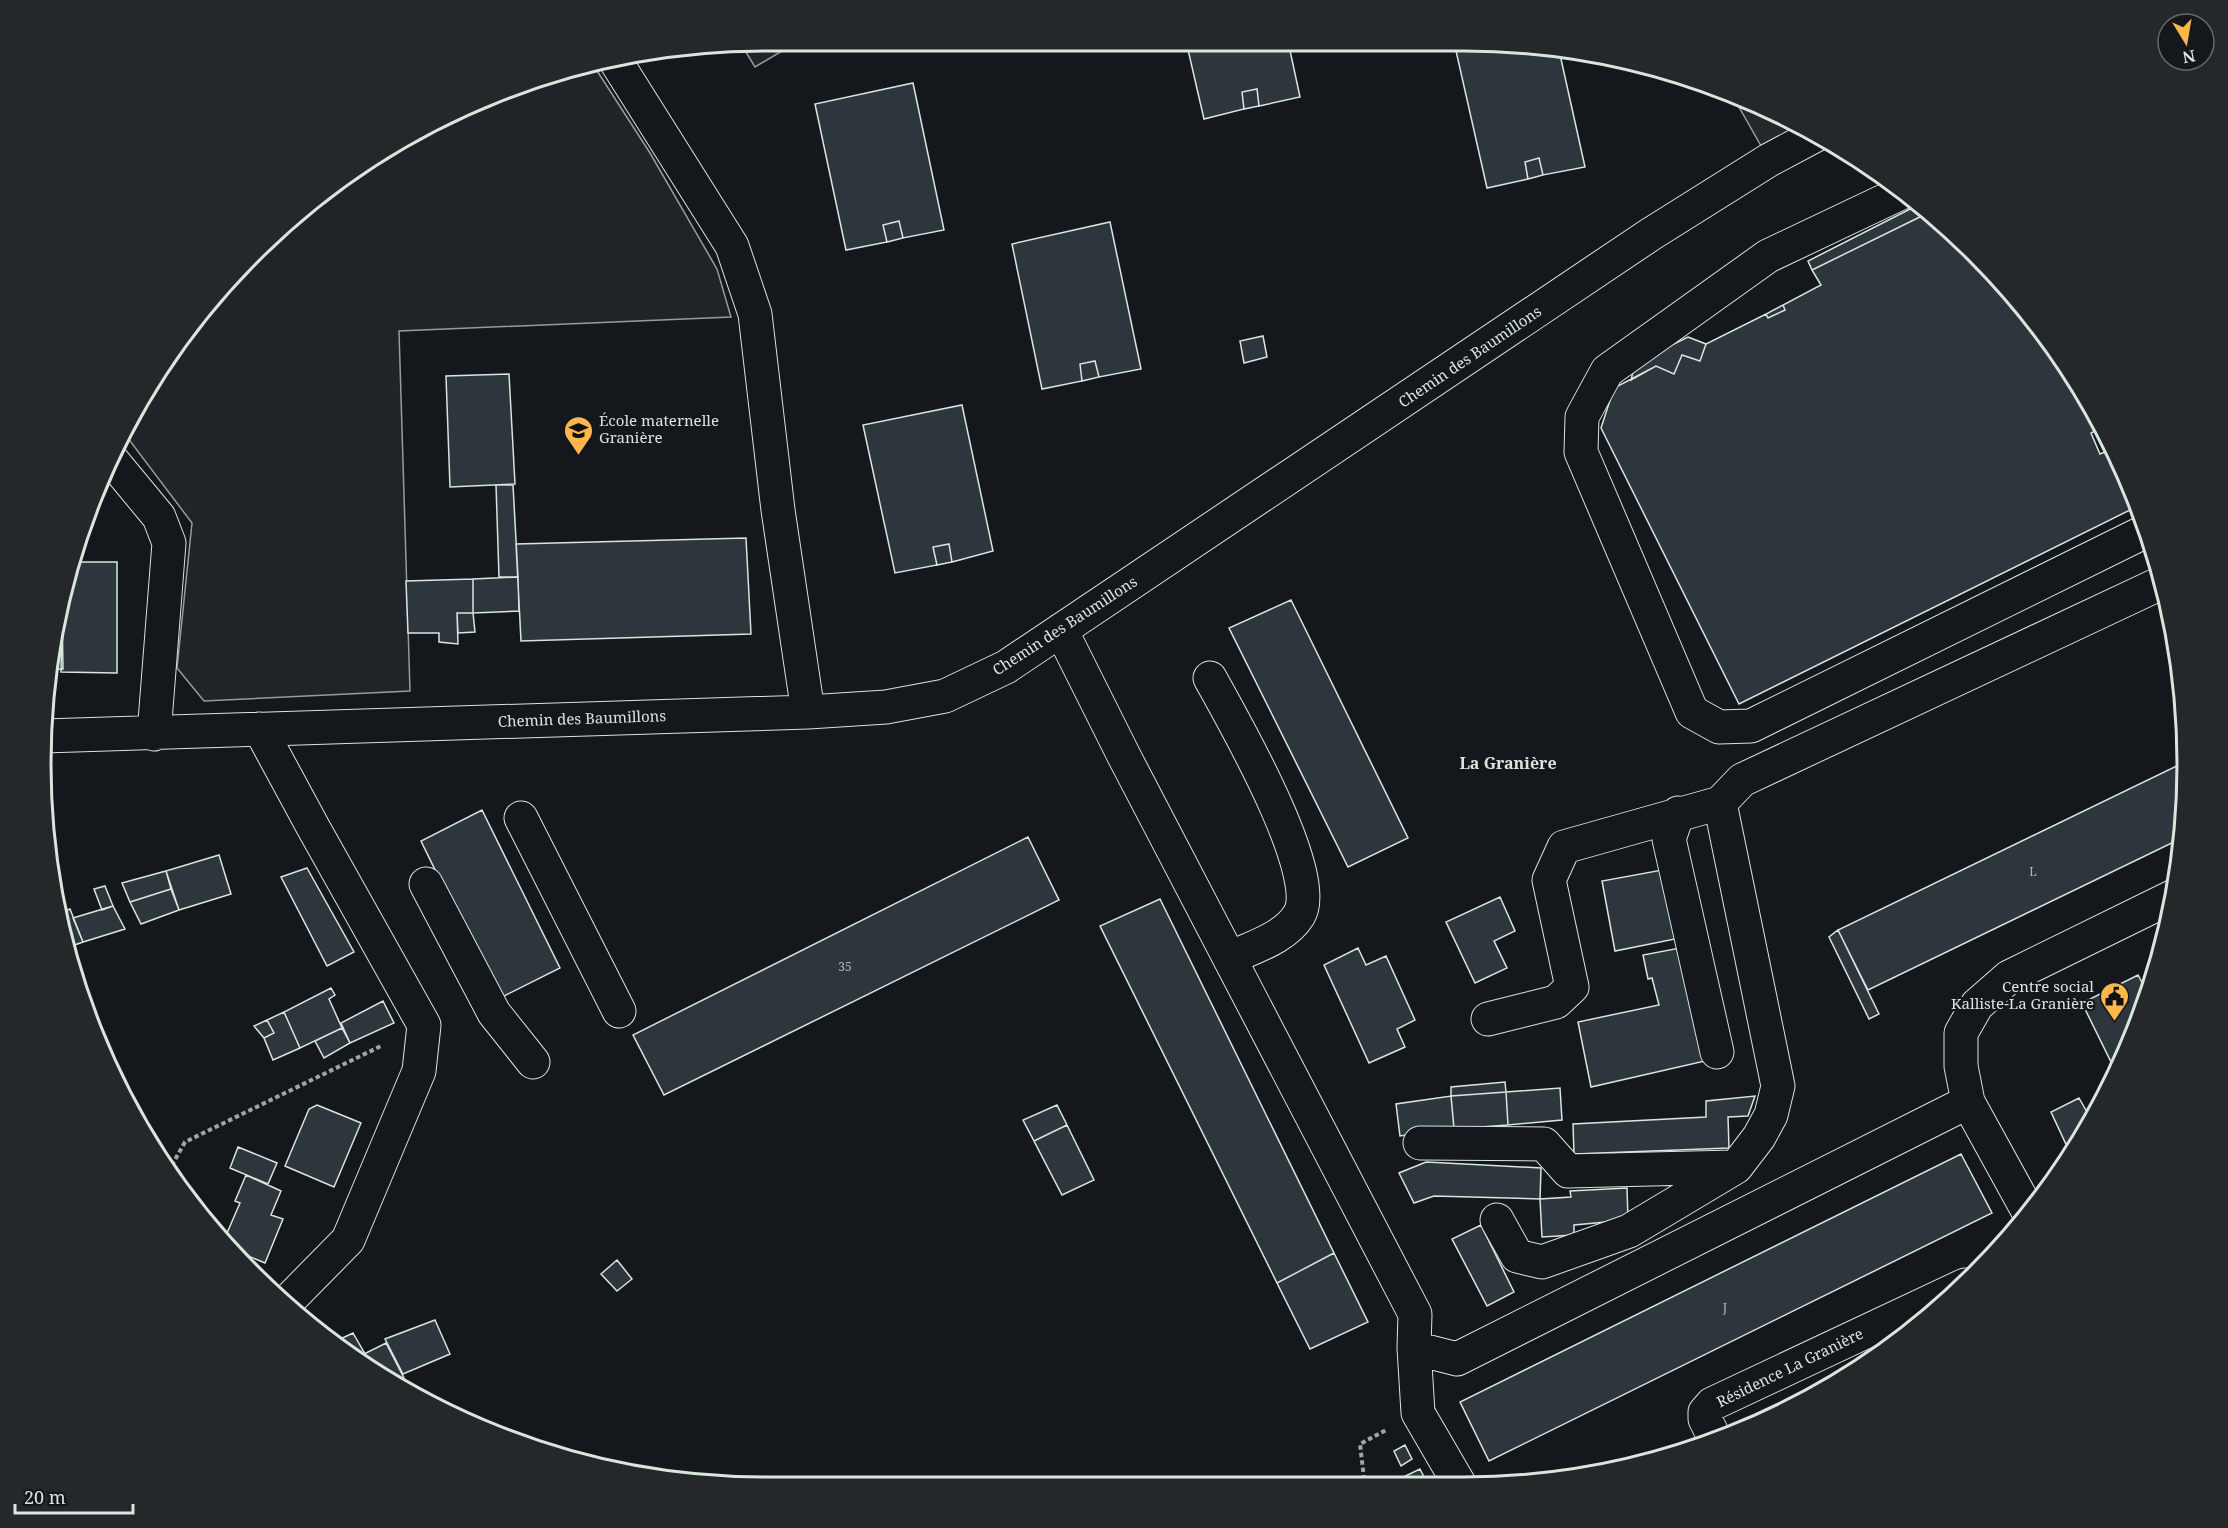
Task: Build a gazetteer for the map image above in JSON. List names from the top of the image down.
{
  "streets": {
    "street": ["Chemin des Baumillons", "Résidence La Granière"]
  },
  "districts": ["La Granière"],
  "places": {
    "school or university": ["École maternelle Granière"],
    "public building": ["Centre social Kalliste-La Granière"]
  },
  "house_numbers": ["L", "35", "J"],
  "scale_bar": "20 m",
  "north": "bottom"
}
